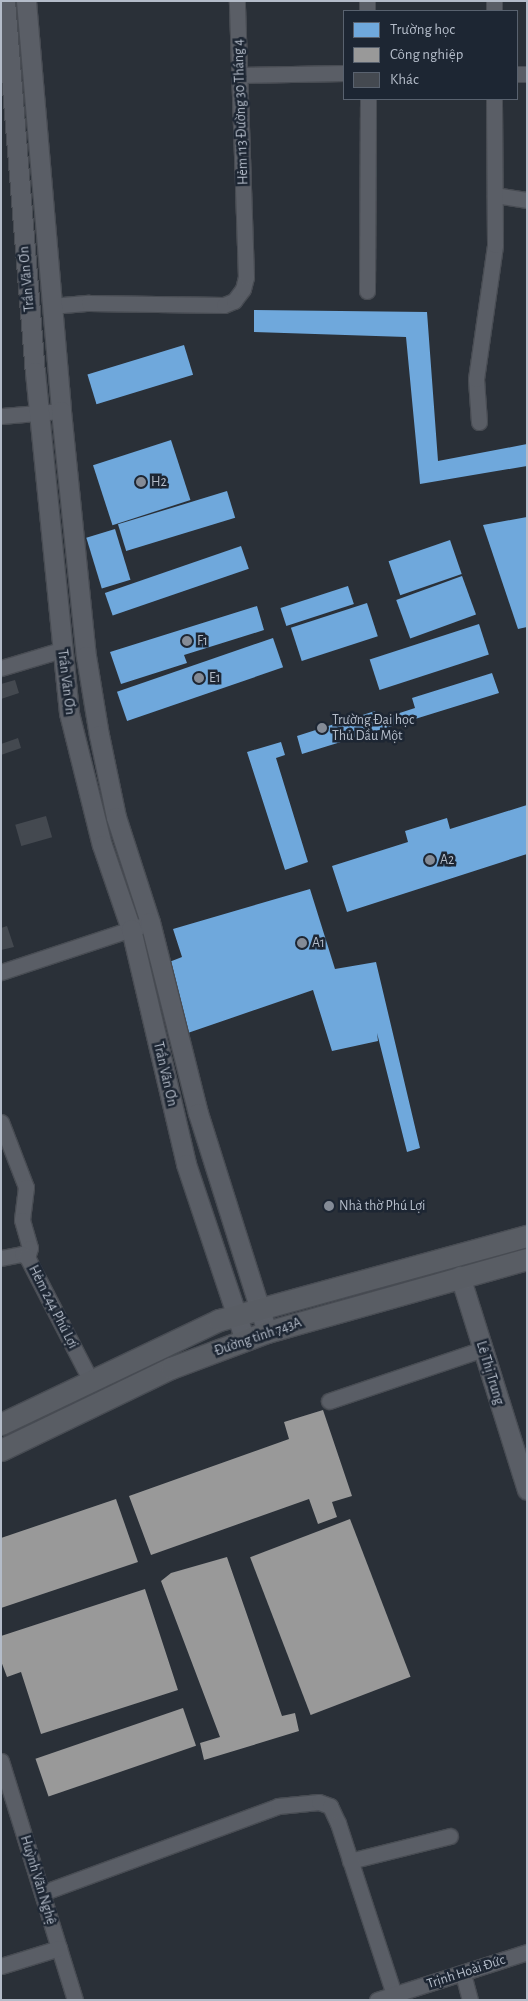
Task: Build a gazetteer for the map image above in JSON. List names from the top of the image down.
{
  "streets": {
    "main road": ["Đường tỉnh 743A"],
    "street": [
      "Hẻm 113 Đường 30 Tháng 4",
      "Trần Văn Ơn",
      "Hẻm 244 Phú Lợi",
      "Lê Thị Trung",
      "Huỳnh Văn Nghệ",
      "Trịnh Hoài Đức"
    ]
  },
  "crossings": [
    ["Hẻm 113 Đường 30 Tháng 4", "Trần Văn Ơn"],
    ["Trần Văn Ơn", "Đường tỉnh 743A"],
    ["Hẻm 244 Phú Lợi", "Đường tỉnh 743A"],
    ["Đường tỉnh 743A", "Lê Thị Trung"]
  ],
  "places": [
    "H2",
    "F1",
    "E1",
    "Trường Đại học Thủ Dầu Một",
    "A2",
    "A1",
    "Nhà thờ Phú Lợi"
  ],
  "legend": ["Trường học", "Công nghiệp", "Khác"]
}
